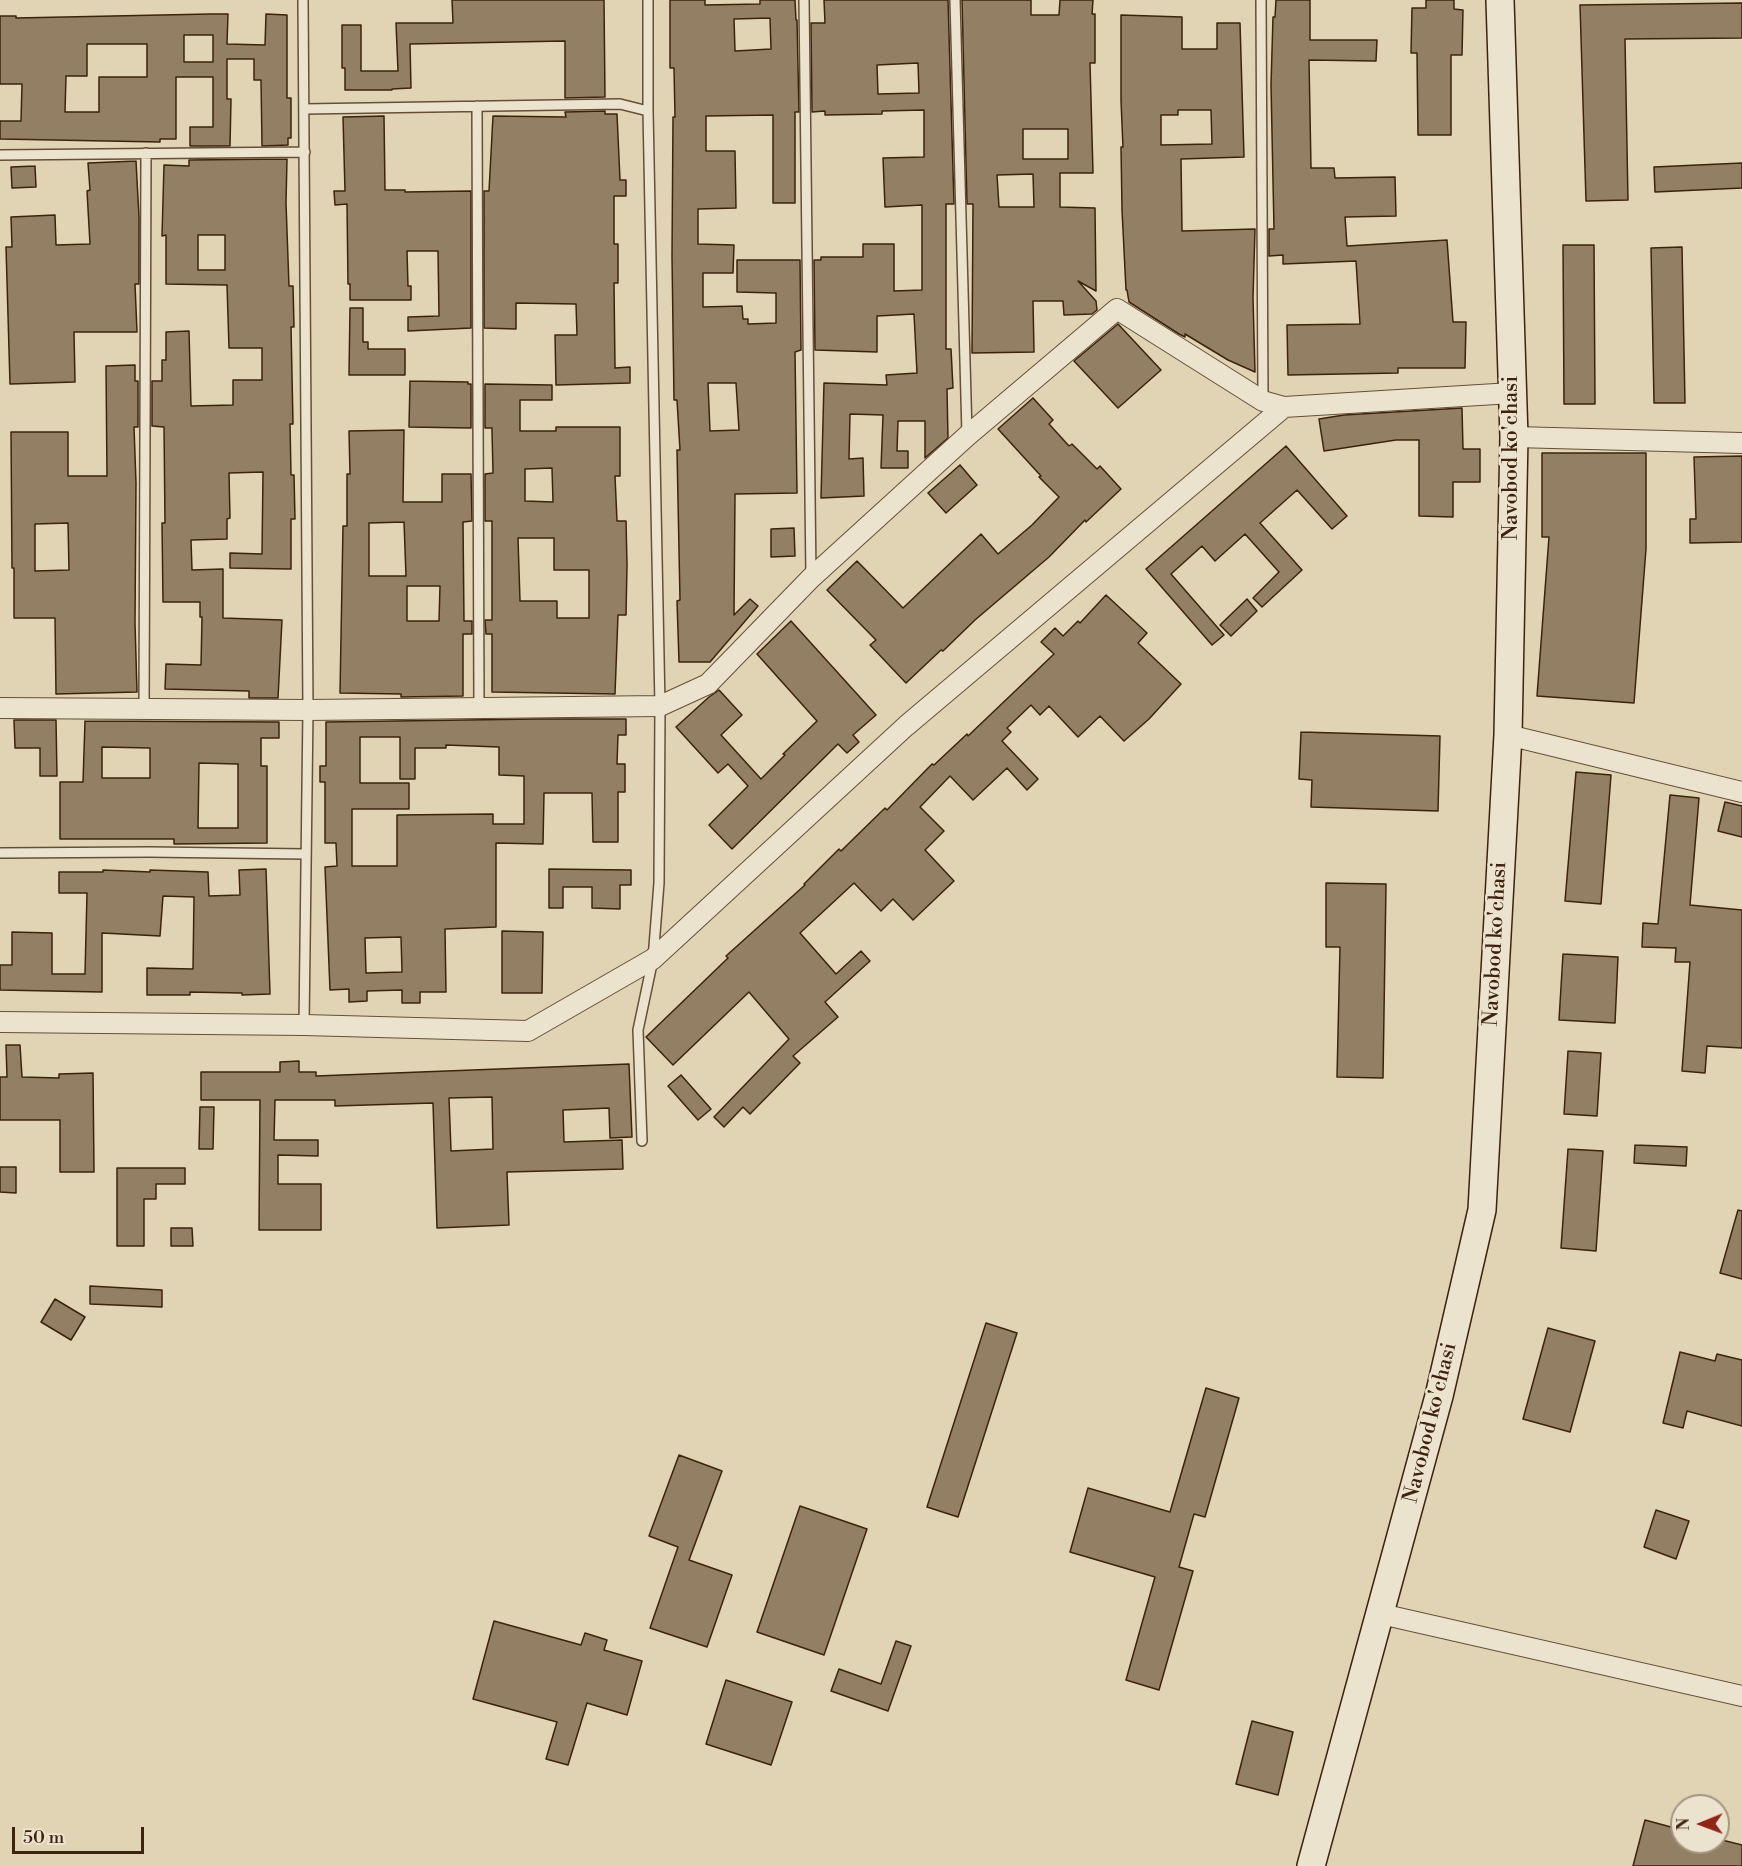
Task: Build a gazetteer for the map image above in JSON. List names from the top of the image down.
{
  "streets": {
    "street": ["Navobod ko'chasi"]
  },
  "scale_bar": "50 m",
  "north": "left"
}
